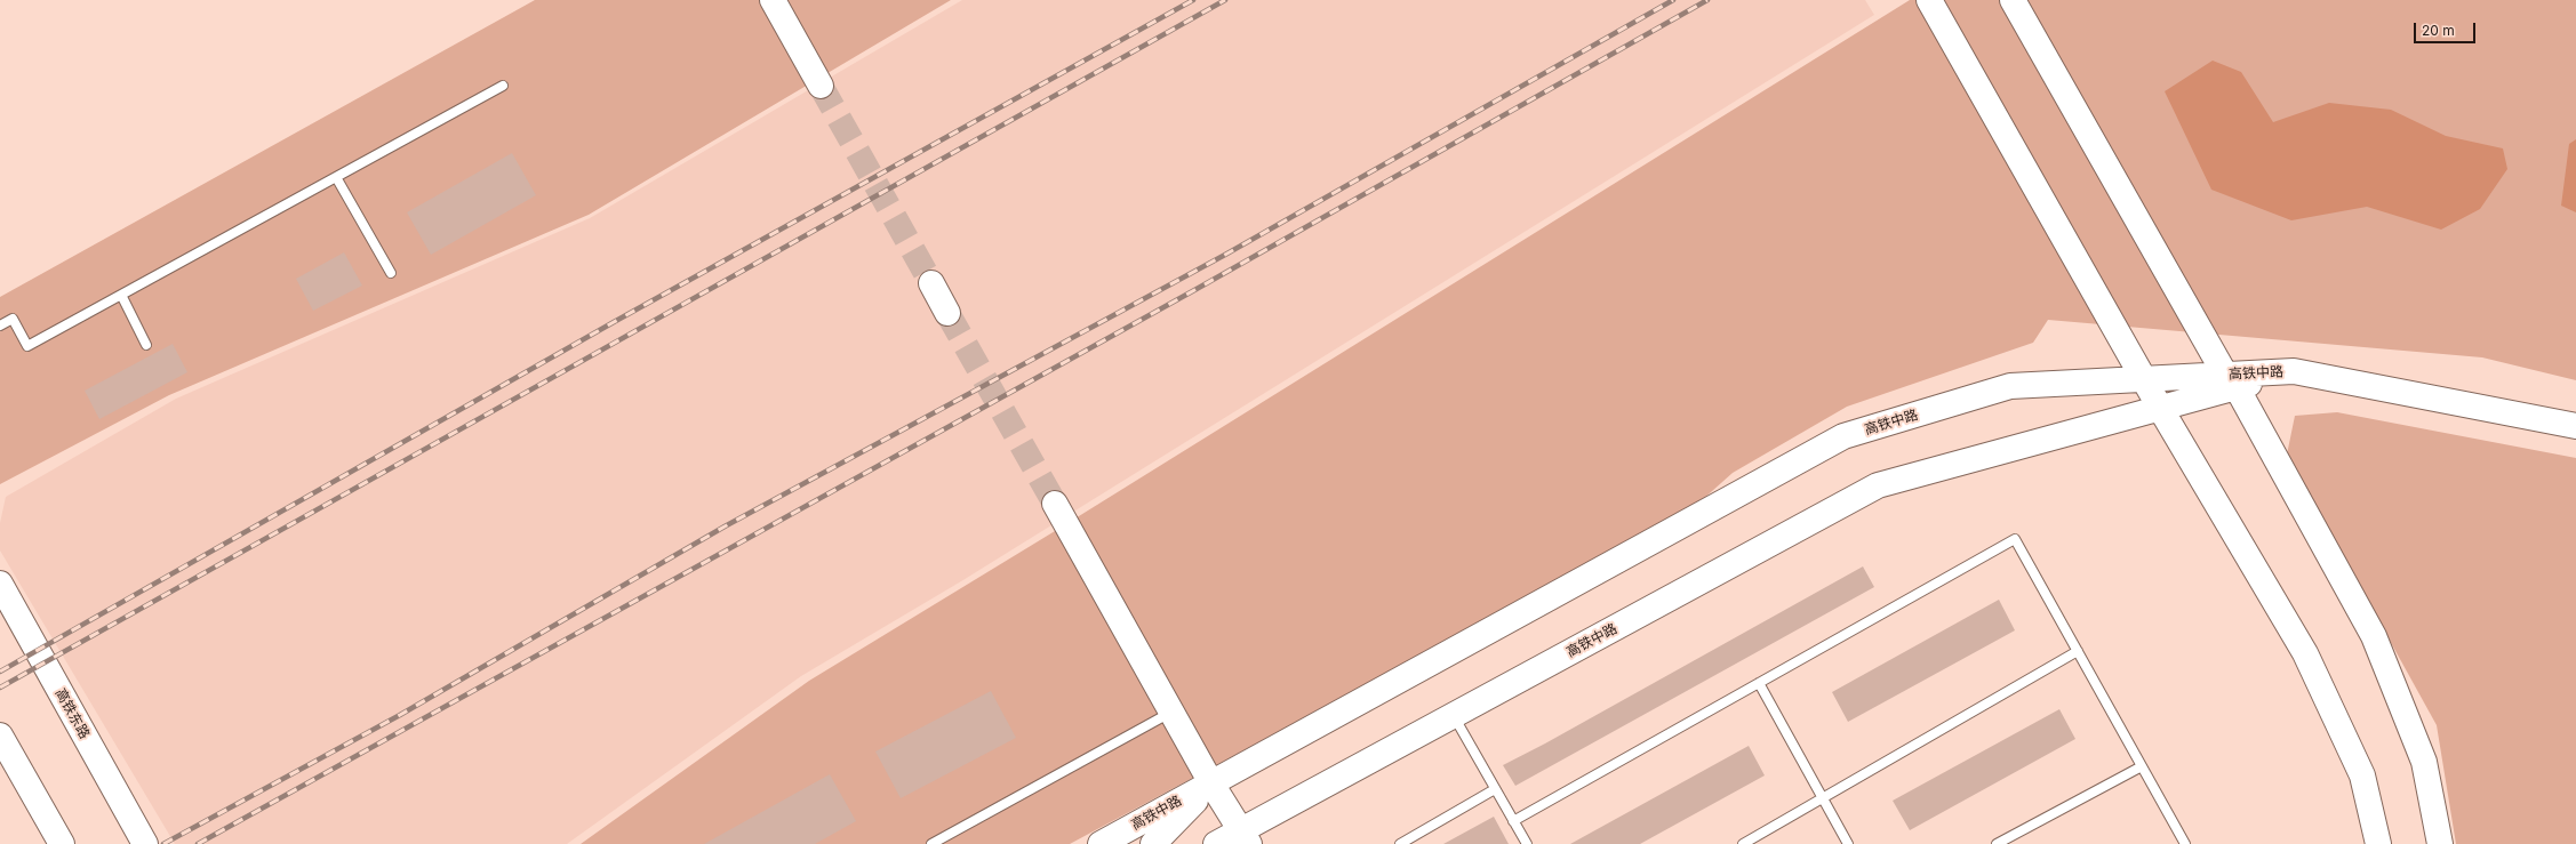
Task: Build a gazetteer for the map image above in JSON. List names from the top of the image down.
{
  "streets": {
    "street": ["高铁中路", "高铁东路"]
  },
  "scale_bar": "20 m"
}
